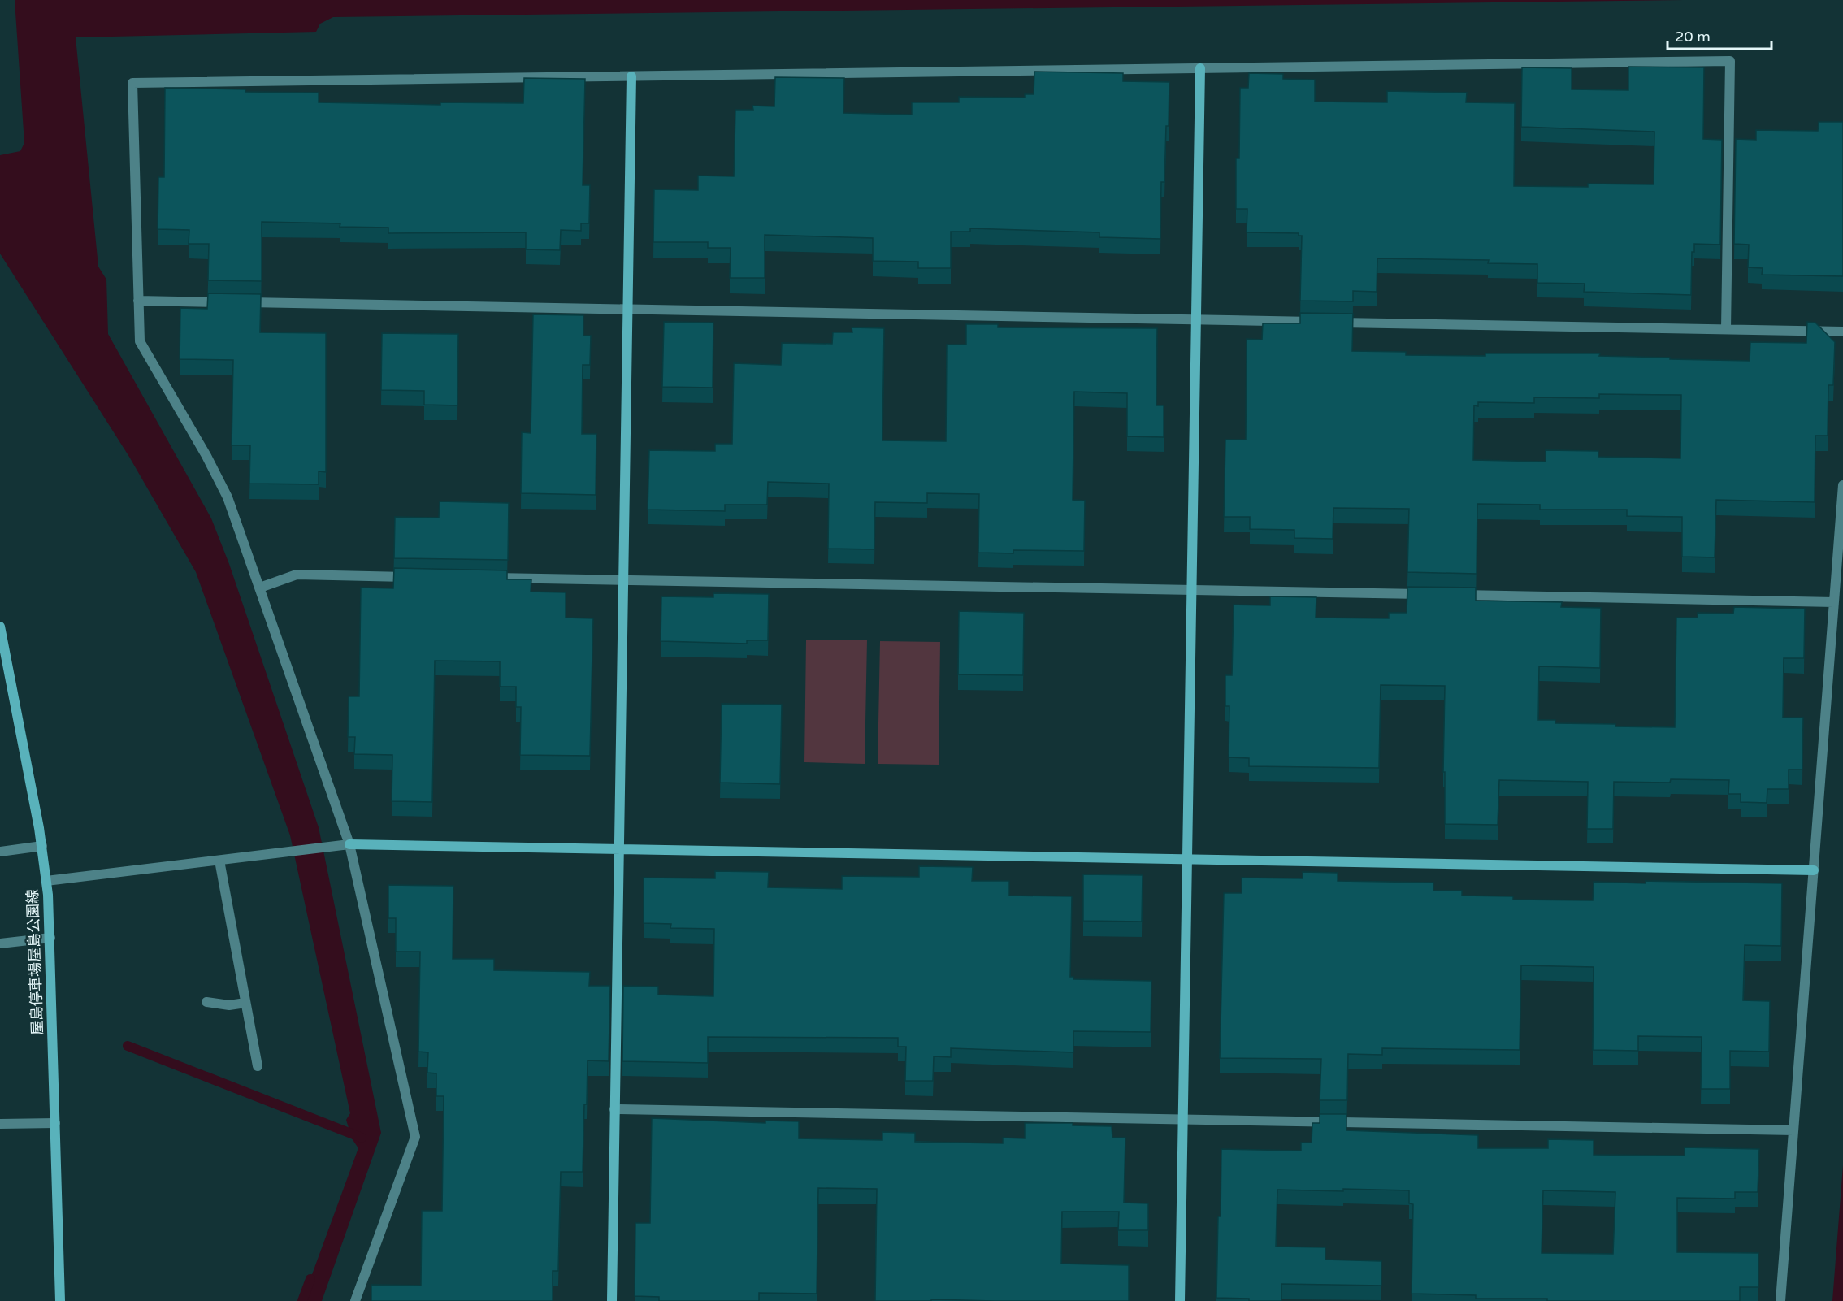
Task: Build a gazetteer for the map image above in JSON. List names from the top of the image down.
{
  "streets": {
    "street": ["屋島停車場屋島公園線"]
  },
  "scale_bar": "20 m"
}
